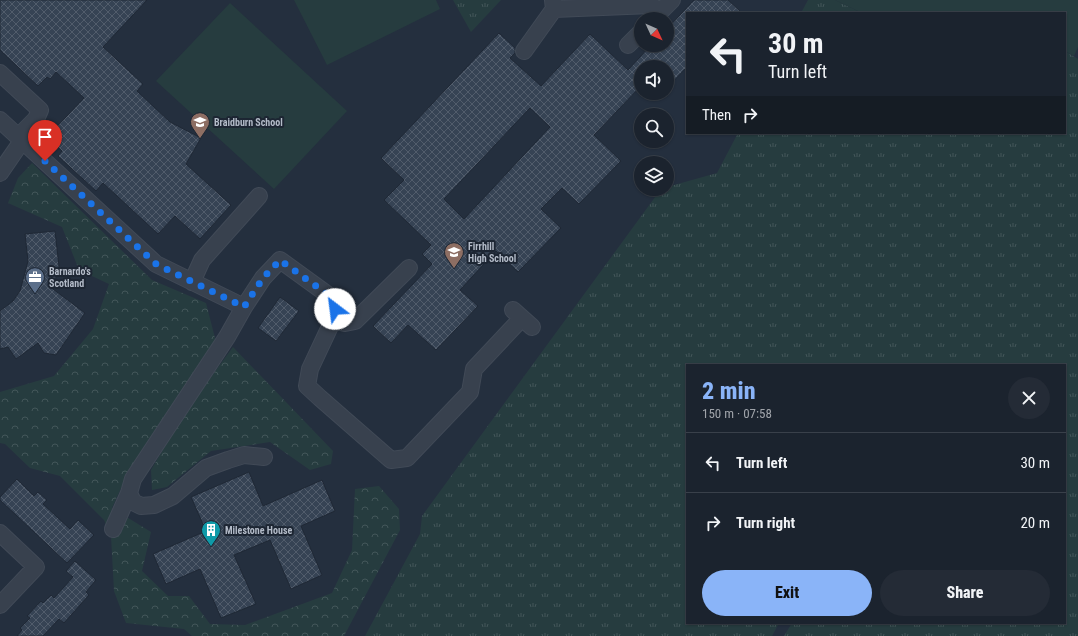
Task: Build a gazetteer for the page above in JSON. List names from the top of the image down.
{
  "places": {
    "school or university": ["Braidburn School", "Firrhill High School"],
    "office": ["Barnardo's Scotland"],
    "building": ["Milestone House"]
  },
  "north": "bottom right",
  "page": {
    "turn": ["30 m", "Turn left"],
    "then": "Then",
    "heading": ["2 min", "150 m · 07:58"],
    "list": [
      {
        "name": "Turn left",
        "value": "30 m"
      },
      {
        "name": "Turn right",
        "value": "20 m"
      }
    ],
    "buttons": ["Exit", "Share"]
  }
}
